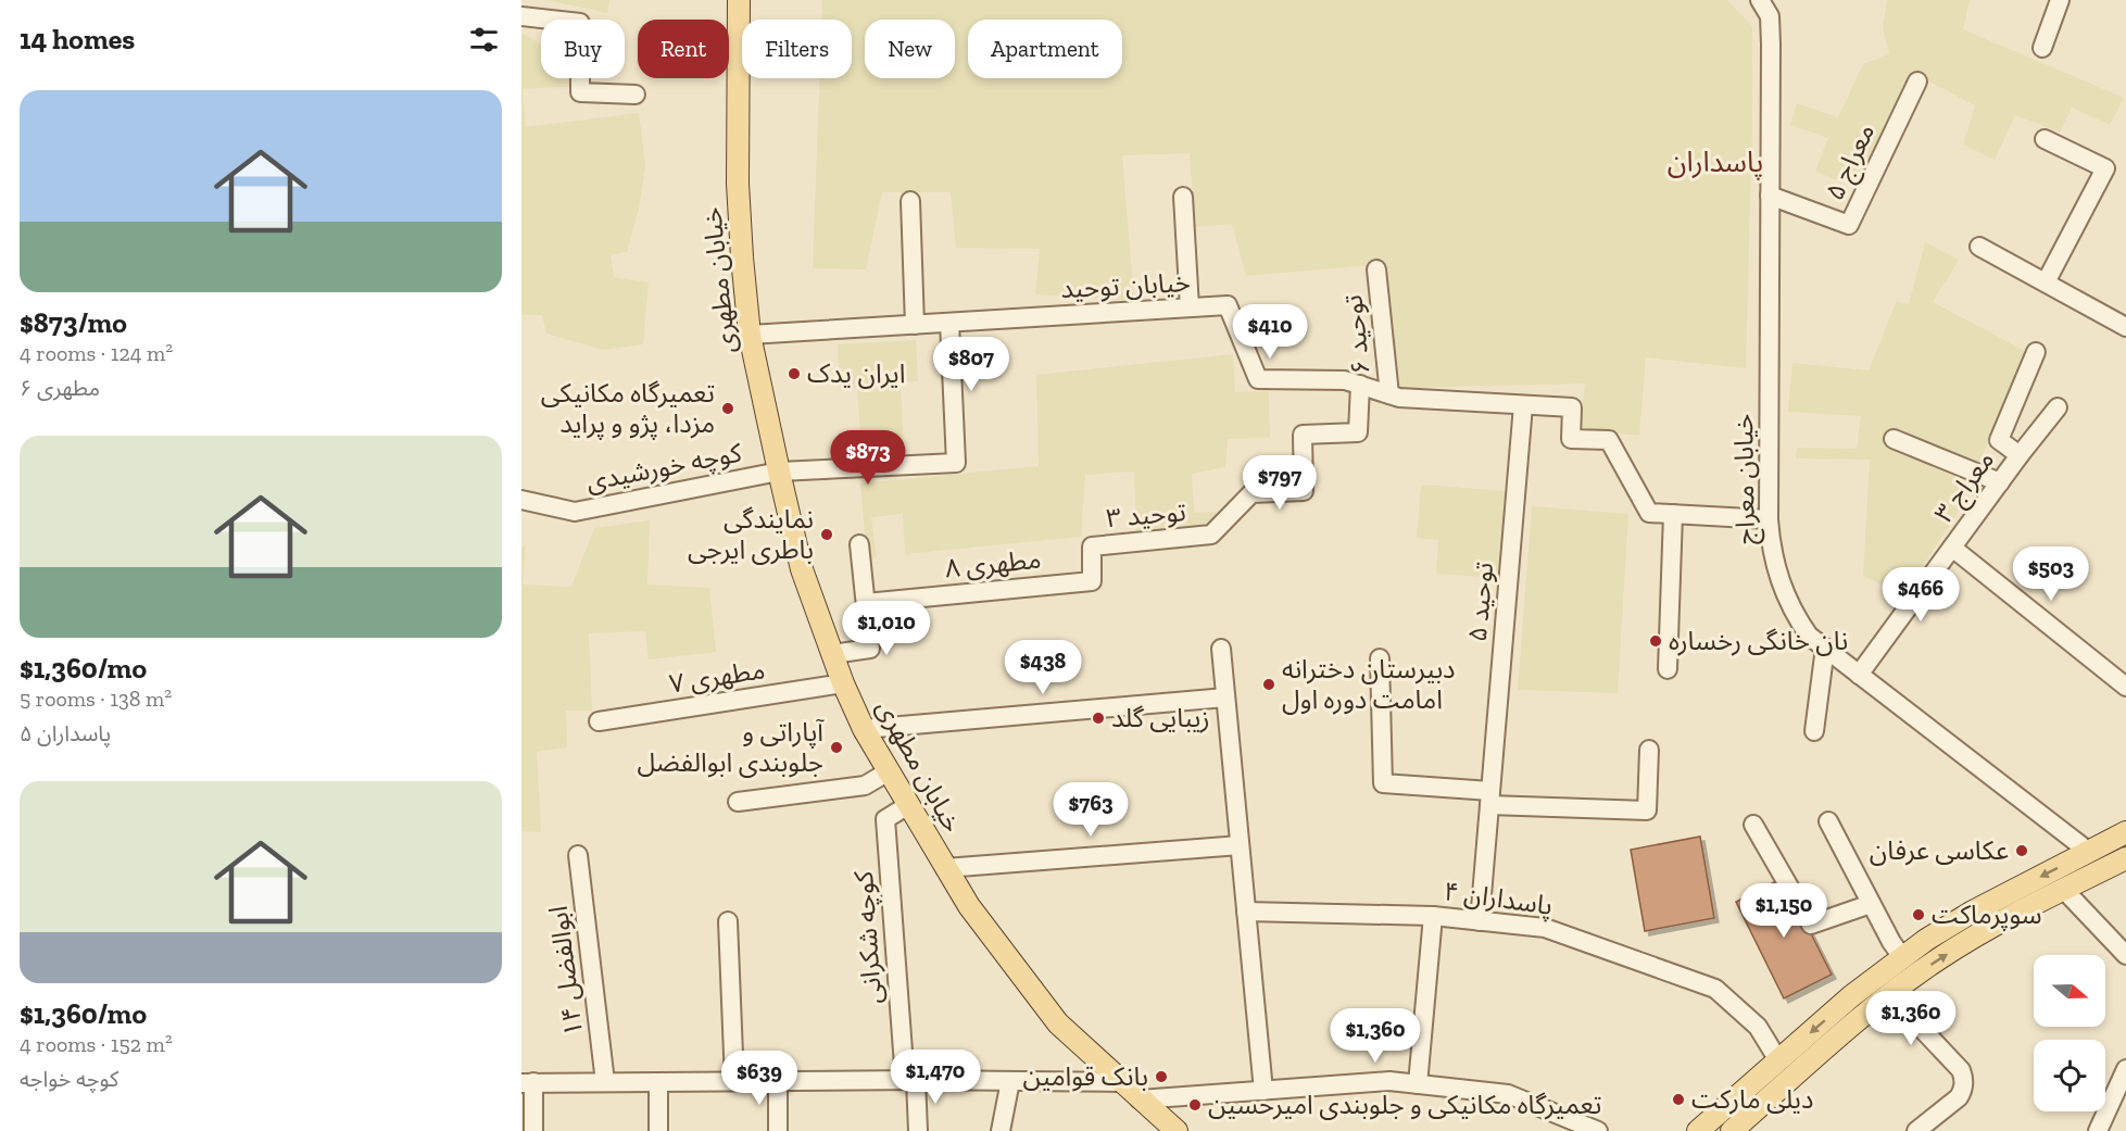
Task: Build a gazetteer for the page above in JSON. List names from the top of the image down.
{
  "streets": {
    "main road": ["خیابان مطهری"],
    "street": [
      "معراج ۵",
      "خیابان توحید",
      "توحید ۶",
      "کوچه خورشیدی",
      "خیابان معراج",
      "معراج ۳",
      "توحید ۳",
      "مطهری ۸",
      "توحید ۵",
      "مطهری ۷",
      "پاسداران ۴",
      "کوچه شکرانی",
      "ابوالفضل ۱۴"
    ]
  },
  "crossings": [
    ["معراج ۵", "خیابان معراج"],
    ["خیابان مطهری", "خیابان توحید"],
    ["خیابان مطهری", "کوچه خورشیدی"],
    ["خیابان مطهری", "مطهری ۷"],
    ["خیابان مطهری", "کوچه شکرانی"],
    ["خیابان توحید", "توحید ۶"],
    ["خیابان توحید", "کوچه خورشیدی"],
    ["خیابان توحید", "خیابان معراج"],
    ["خیابان توحید", "توحید ۳"],
    ["خیابان توحید", "توحید ۵"],
    ["خیابان معراج", "معراج ۳"],
    ["توحید ۳", "مطهری ۸"],
    ["توحید ۵", "پاسداران ۴"]
  ],
  "districts": ["پاسداران"],
  "places": [
    "ایران یدک",
    "تعمیرگاه مکانیکی مزدا، پژو و پراید",
    "نمایندگی باطری ایرجی",
    "نان خانگی رخساره",
    "دبیرستان دخترانه امامت دوره اول",
    "زیبایی گلد",
    "آپاراتی و جلوبندی ابوالفضل",
    "عکاسی عرفان",
    "سوپرماکت",
    "بانک قوامین",
    "دیلی مارکت",
    "تعمیرگاه مکانیکی و جلوبندی امیرحسین"
  ],
  "north": "right",
  "page": {
    "heading": "14 homes",
    "chip": [
      "Buy",
      "Rent",
      "Filters",
      "New",
      "Apartment"
    ],
    "list": [
      {
        "name": "$873/mo",
        "note": "4 rooms · 124 m² · مطهری ۶"
      },
      {
        "name": "$1,360/mo",
        "note": "5 rooms · 138 m² · پاسداران ۵"
      },
      {
        "name": "$1,360/mo",
        "note": "4 rooms · 152 m² · کوچه خواجه"
      }
    ],
    "price": [
      "$410",
      "$807",
      "$873",
      "$797",
      "$503",
      "$466",
      "$1,010",
      "$438",
      "$763",
      "$1,150",
      "$1,360",
      "$1,360",
      "$1,470",
      "$639"
    ]
  }
}
